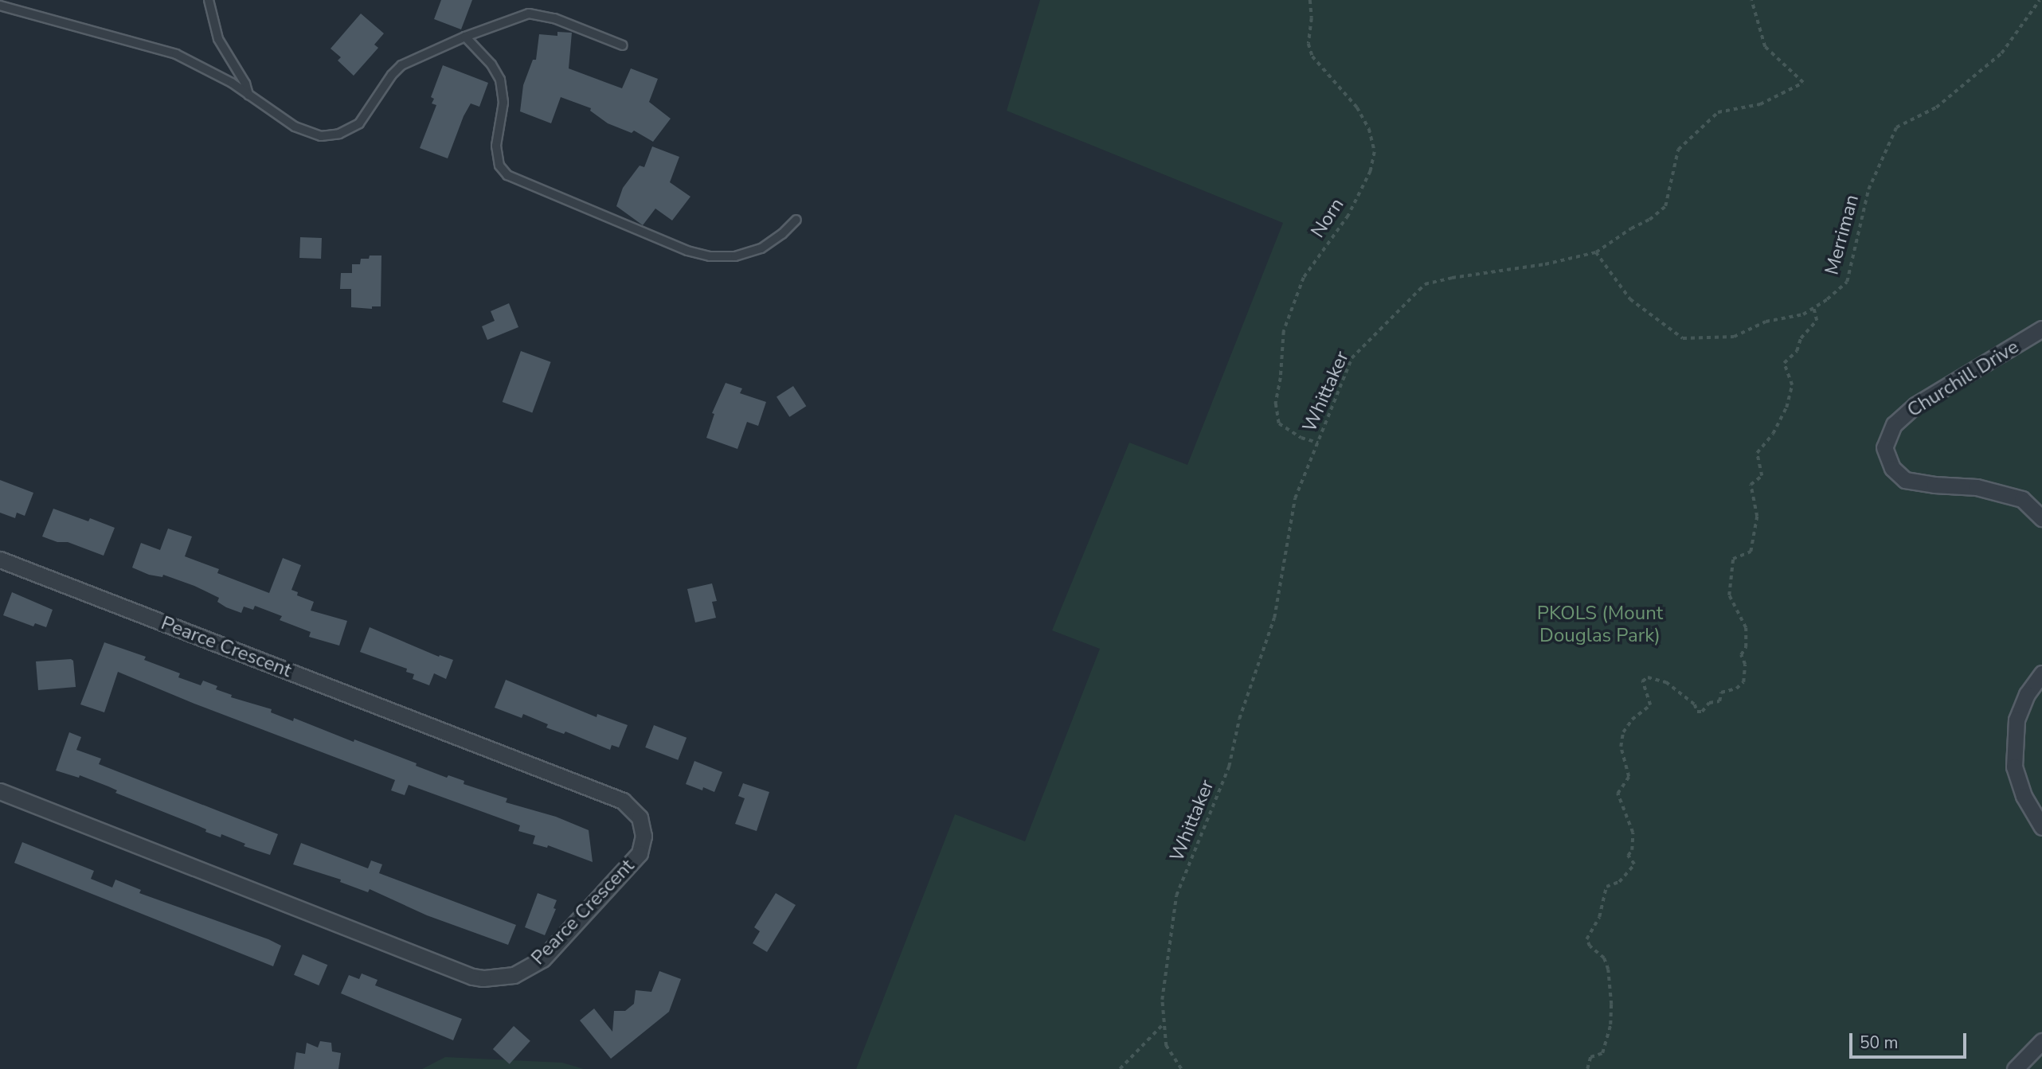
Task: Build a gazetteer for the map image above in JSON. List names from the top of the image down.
{
  "streets": {
    "street": ["Churchill Drive", "Pearce Crescent"],
    "path": ["Norn", "Merriman", "Whittaker"]
  },
  "crossings": [
    ["Norn", "Whittaker"],
    ["Merriman", "Whittaker"]
  ],
  "parks": ["PKOLS (Mount Douglas Park)"],
  "scale_bar": "50 m"
}
